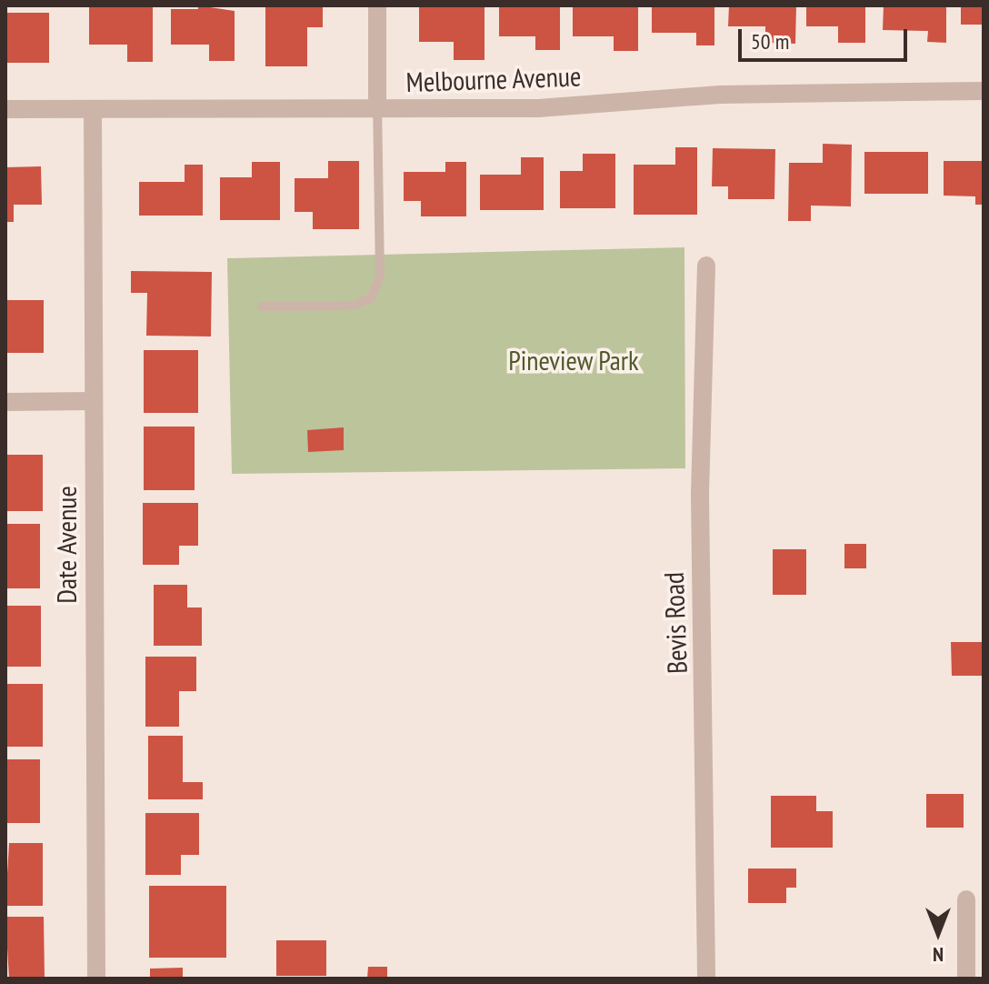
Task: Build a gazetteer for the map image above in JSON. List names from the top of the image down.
{
  "streets": {
    "street": ["Melbourne Avenue", "Date Avenue", "Bevis Road"]
  },
  "crossings": [
    ["Melbourne Avenue", "Date Avenue"]
  ],
  "parks": ["Pineview Park"],
  "scale_bar": "50 m",
  "north": "bottom"
}
